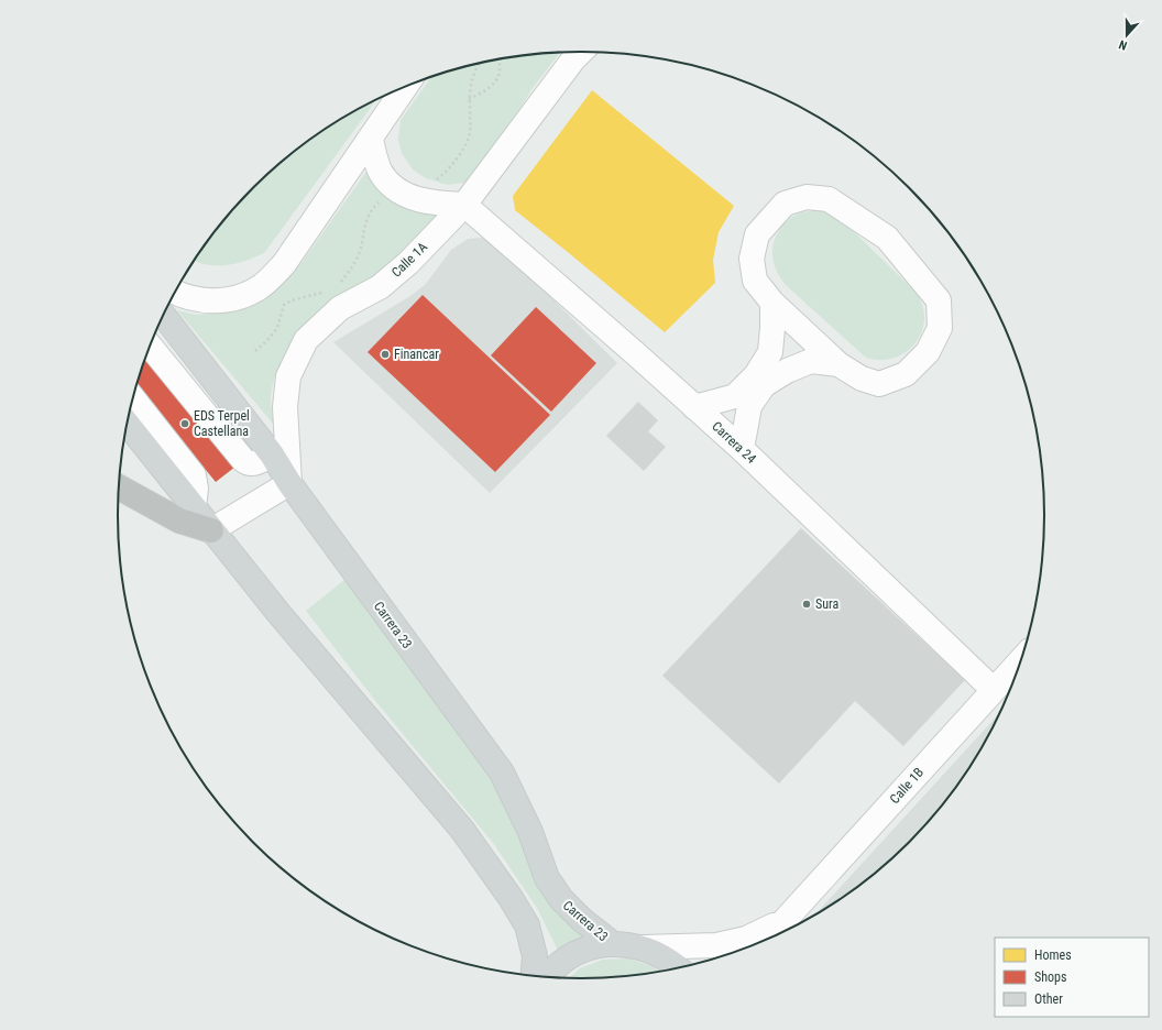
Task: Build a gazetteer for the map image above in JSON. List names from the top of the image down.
{
  "streets": {
    "main road": ["Carrera 23"],
    "street": ["Calle 1A", "Carrera 24", "Calle 1B"]
  },
  "crossings": [
    ["Calle 1A", "Carrera 24"],
    ["Calle 1A", "Carrera 23"],
    ["Carrera 24", "Calle 1B"]
  ],
  "places": ["Financar", "EDS Terpel Castellana", "Sura"],
  "legend": ["Homes", "Shops", "Other"],
  "north": "bottom"
}
